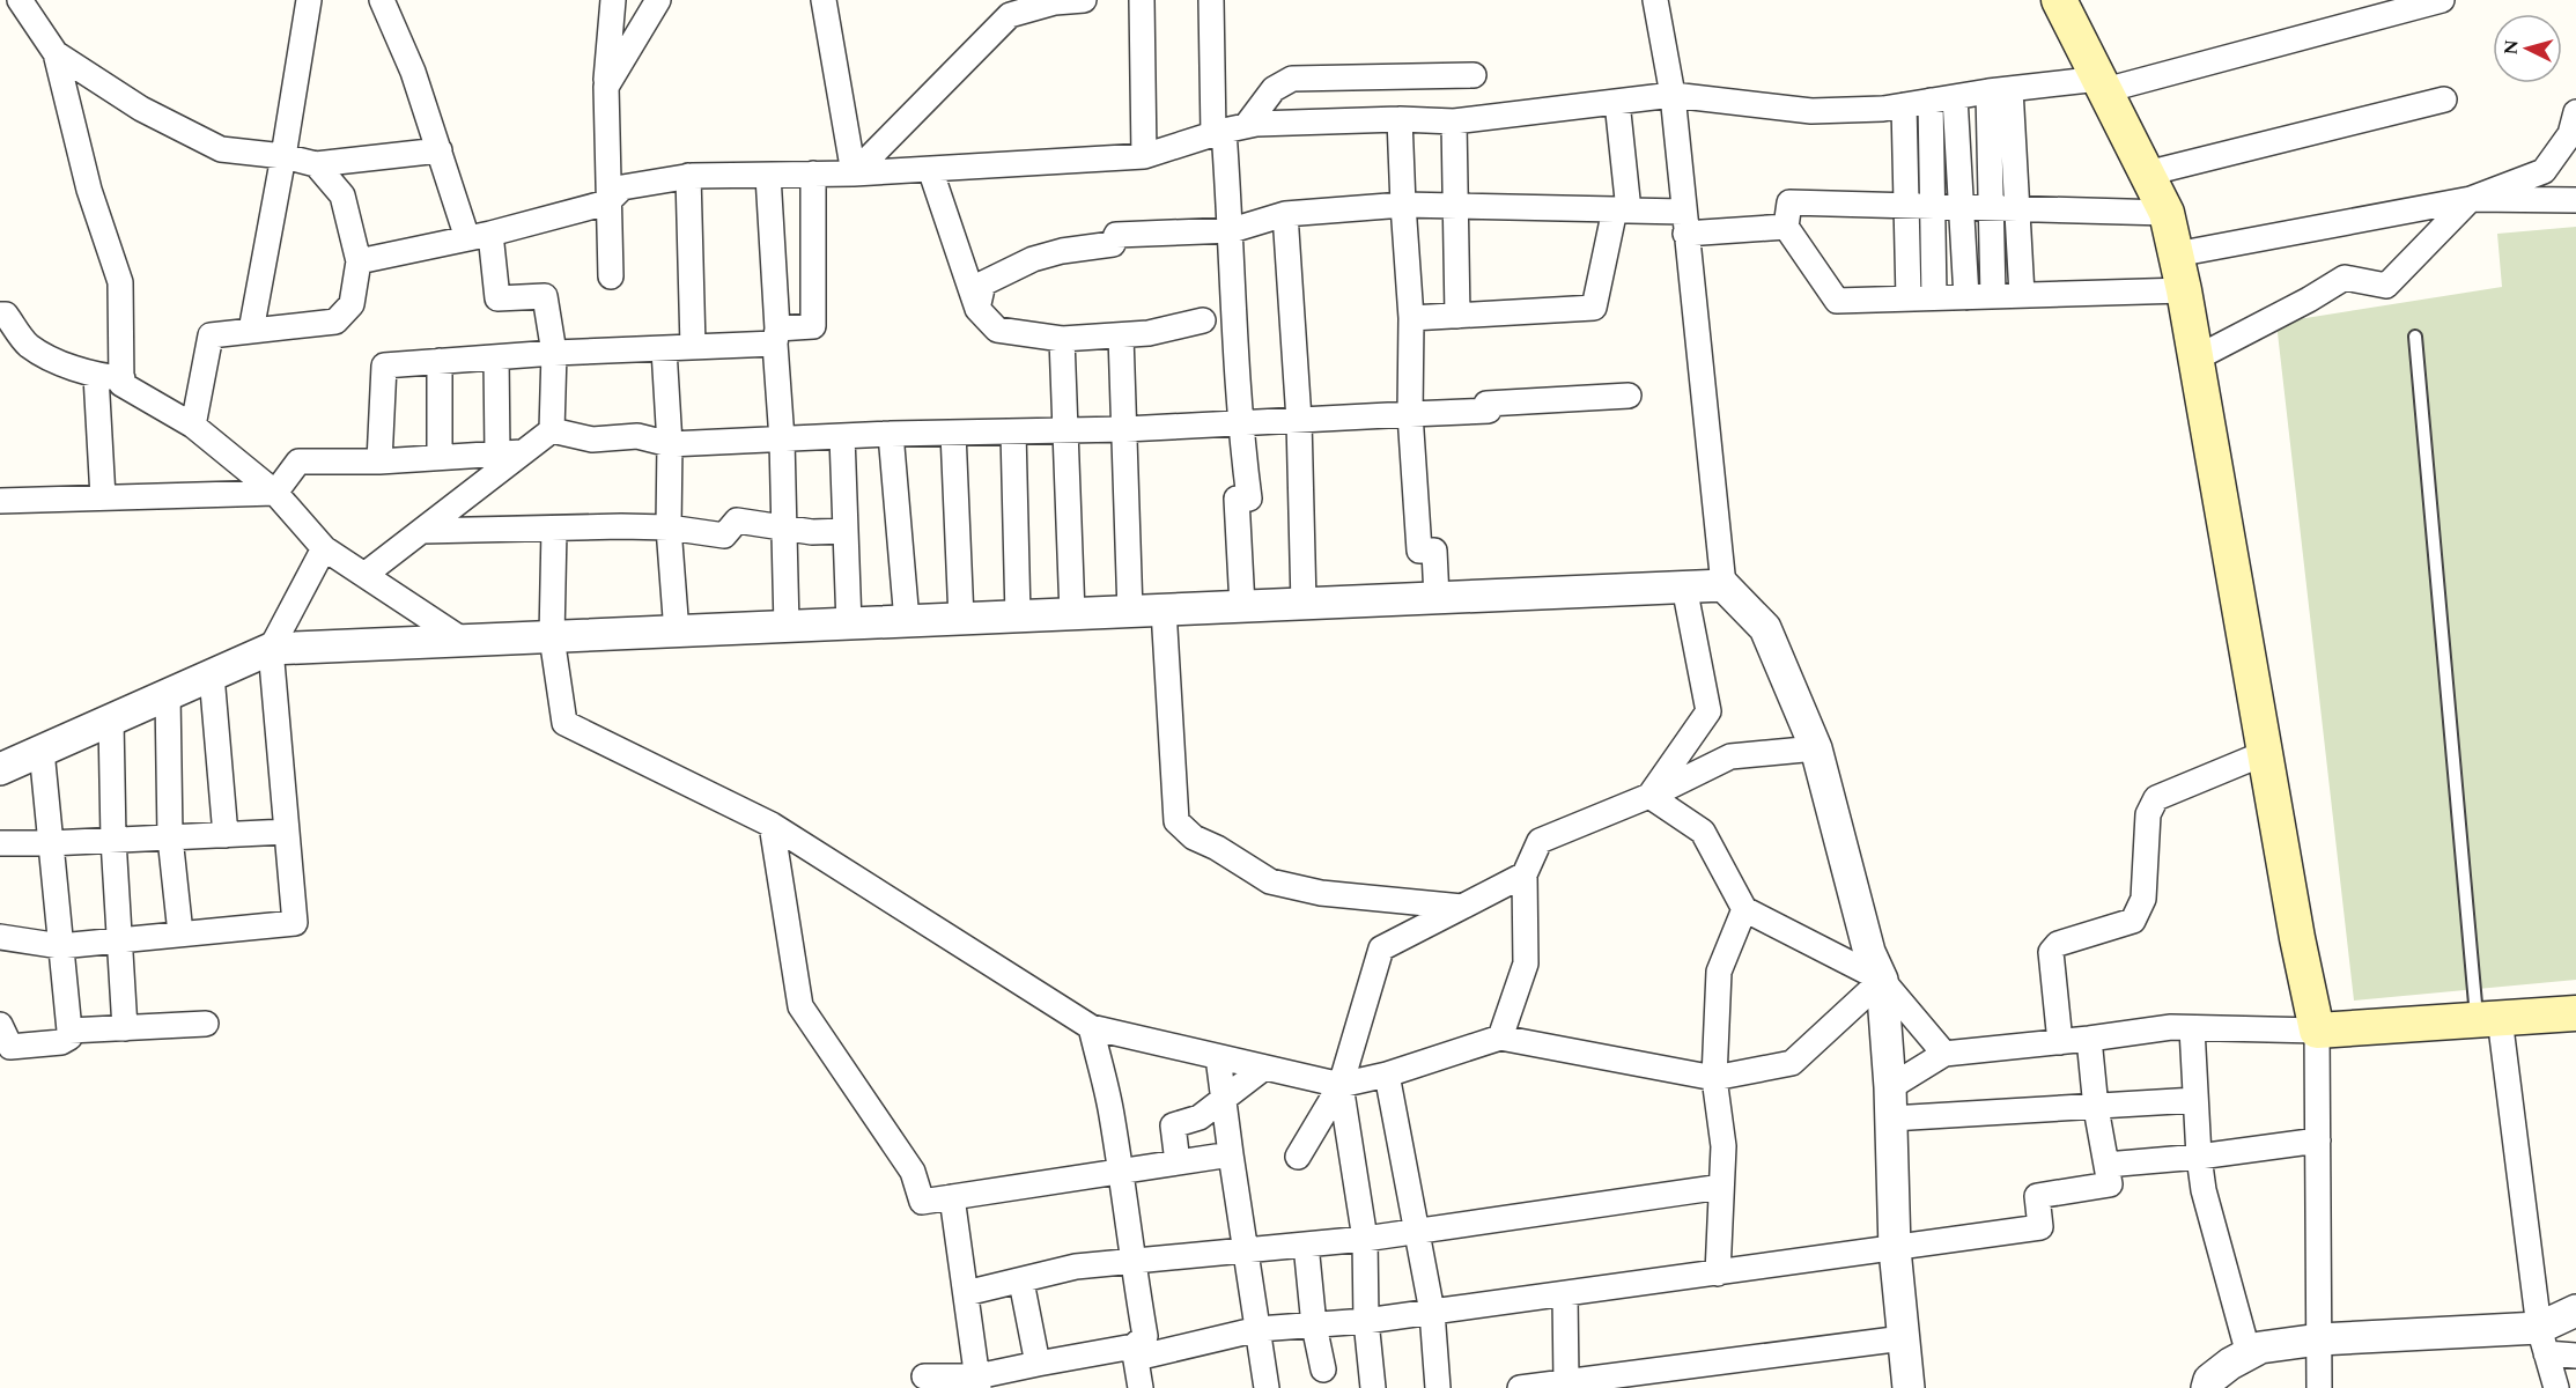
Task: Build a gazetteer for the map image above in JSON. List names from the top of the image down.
{
  "north": "left"
}
